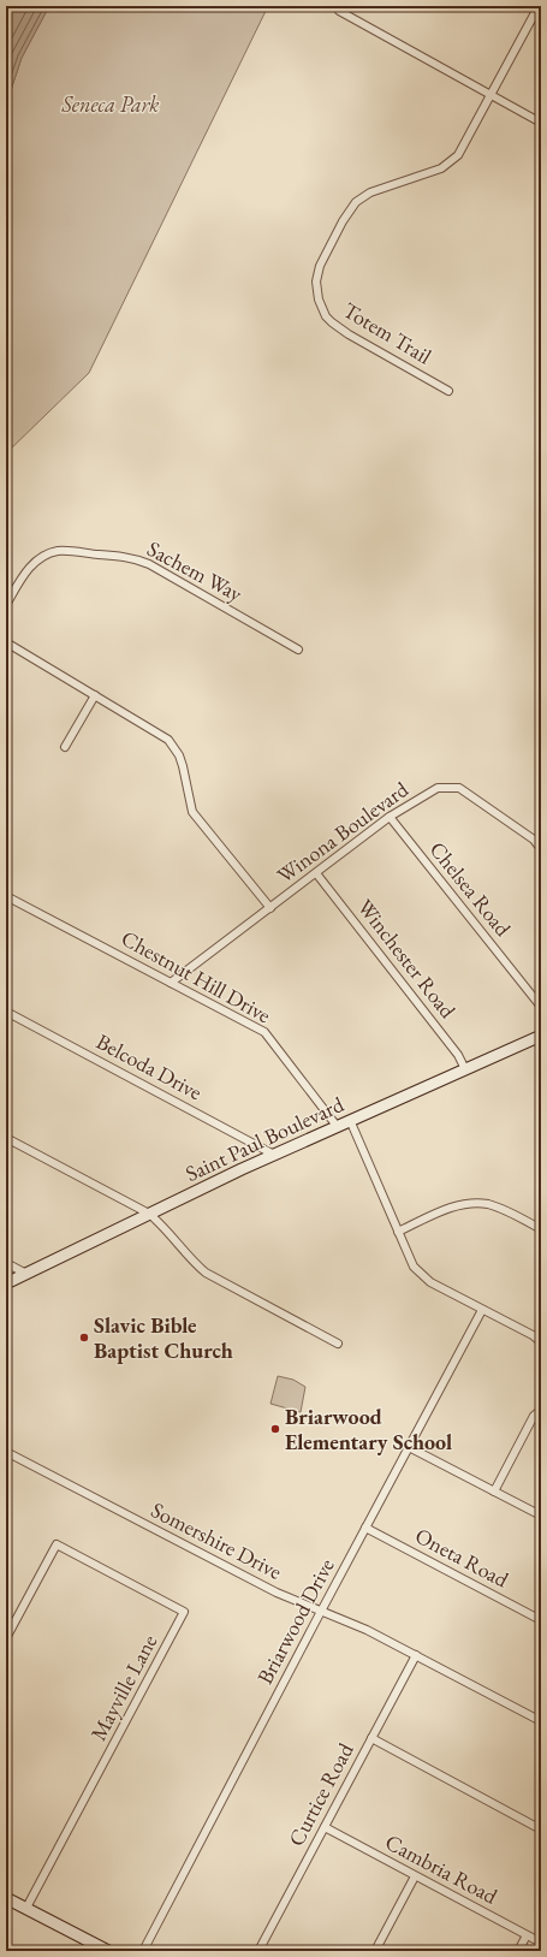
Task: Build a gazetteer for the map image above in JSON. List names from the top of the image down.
{
  "streets": {
    "main road": ["Saint Paul Boulevard"],
    "street": [
      "Totem Trail",
      "Sachem Way",
      "Winona Boulevard",
      "Chelsea Road",
      "Winchester Road",
      "Chestnut Hill Drive",
      "Belcoda Drive",
      "Somershire Drive",
      "Oneta Road",
      "Briarwood Drive",
      "Mayville Lane",
      "Curtice Road",
      "Cambria Road"
    ]
  },
  "crossings": [
    ["Winona Boulevard", "Chelsea Road"],
    ["Winona Boulevard", "Winchester Road"],
    ["Winona Boulevard", "Chestnut Hill Drive"],
    ["Winchester Road", "Saint Paul Boulevard"],
    ["Chestnut Hill Drive", "Saint Paul Boulevard"],
    ["Belcoda Drive", "Saint Paul Boulevard"],
    ["Somershire Drive", "Briarwood Drive"],
    ["Somershire Drive", "Curtice Road"],
    ["Oneta Road", "Briarwood Drive"],
    ["Curtice Road", "Cambria Road"]
  ],
  "parks": ["Seneca Park"],
  "places": ["Slavic Bible Baptist Church", "Briarwood Elementary School"]
}
